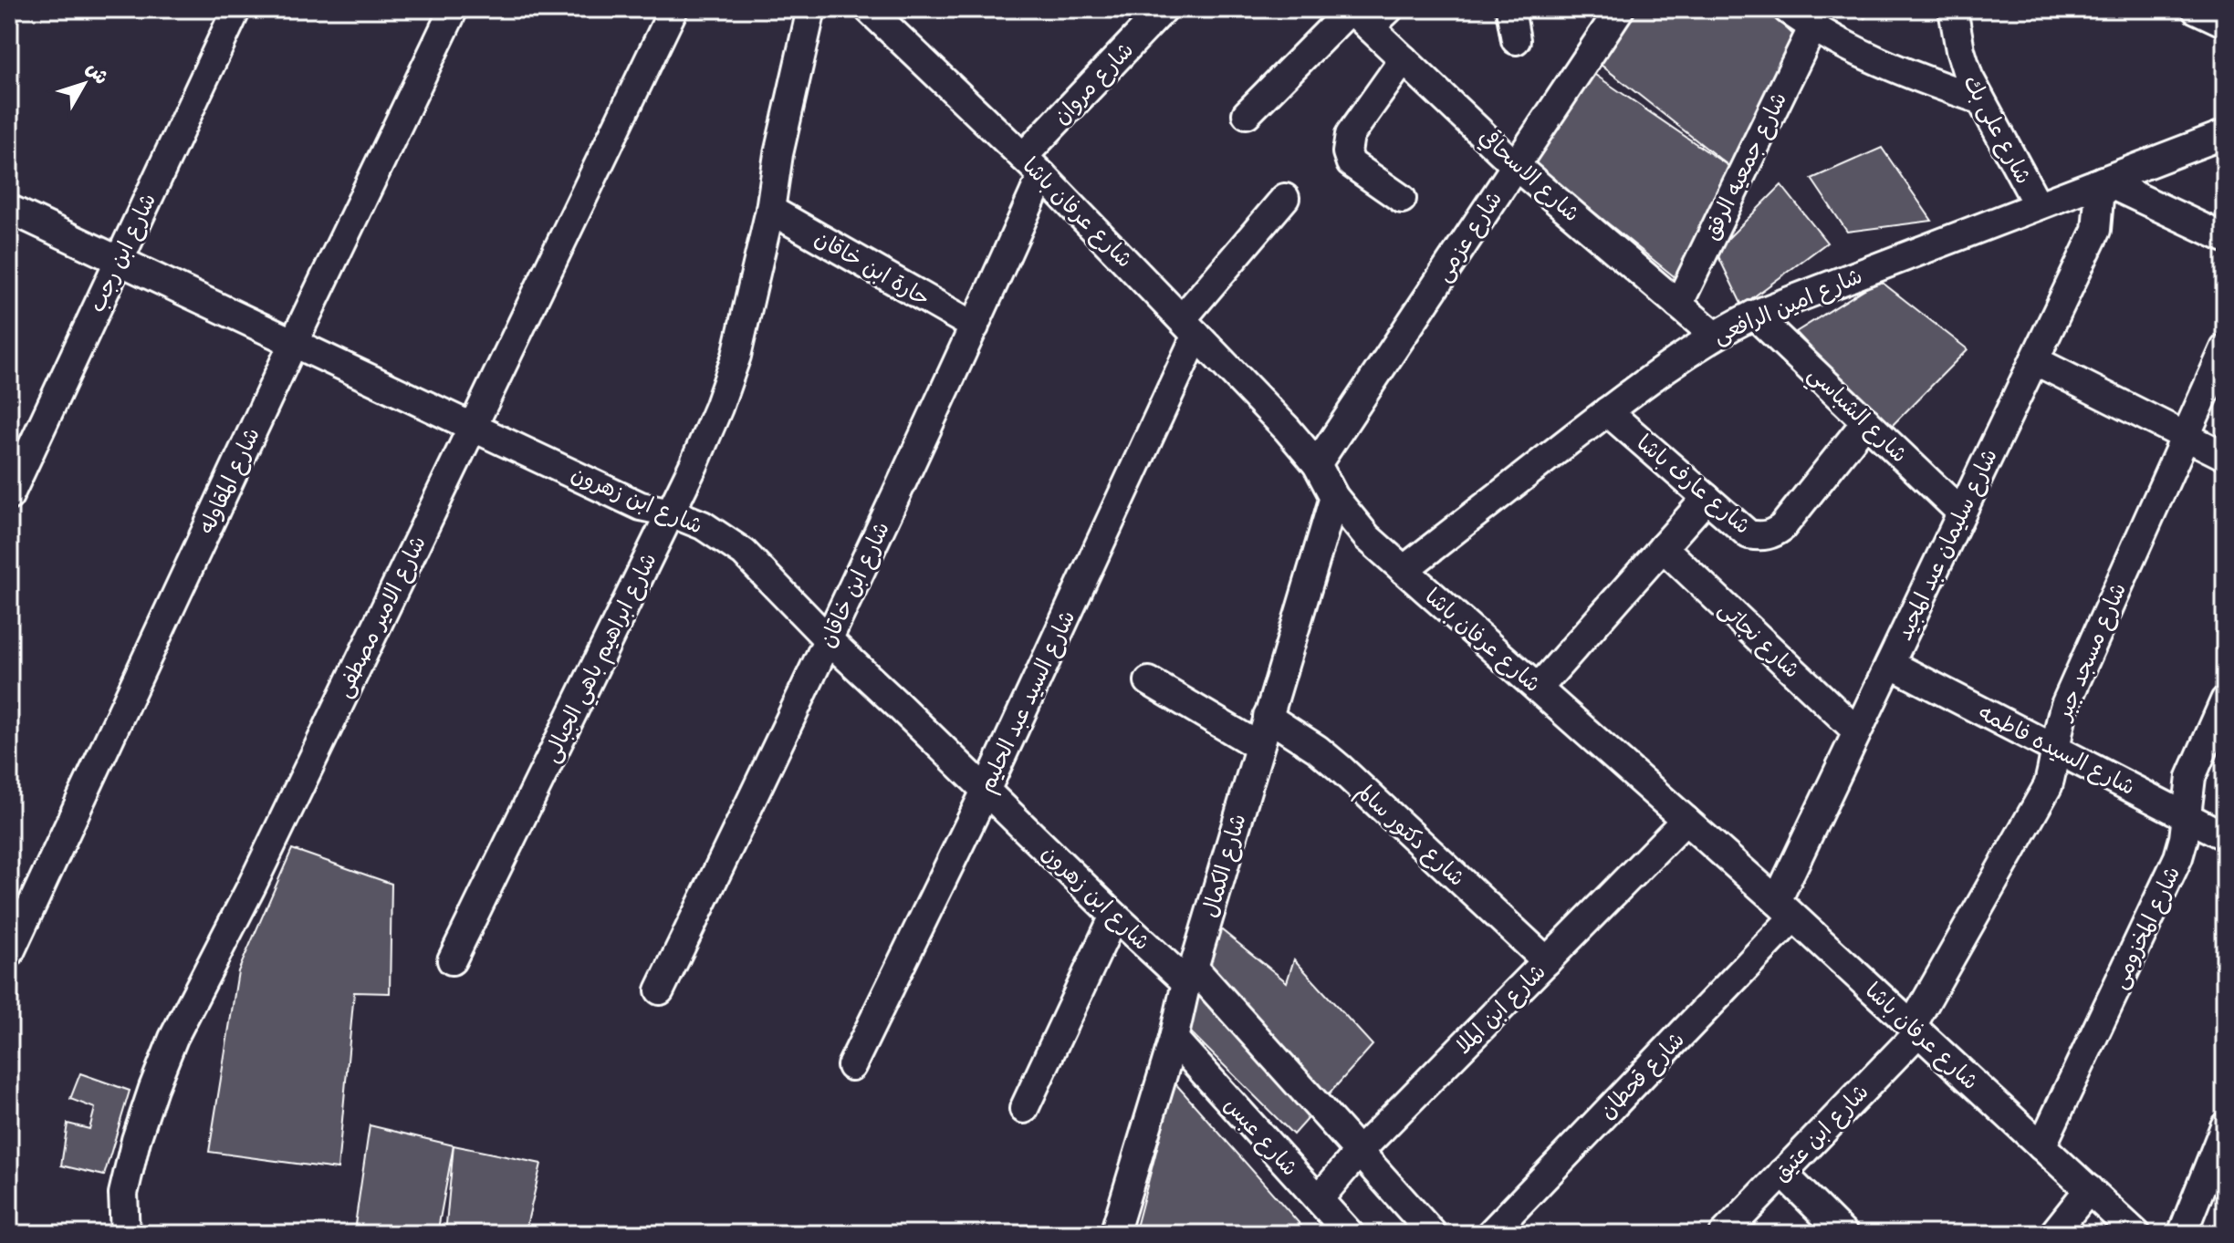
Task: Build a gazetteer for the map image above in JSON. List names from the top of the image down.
{
  "streets": {
    "street": [
      "شارع مروان",
      "شارع على بك",
      "شارع جمعيه الرفق",
      "شارع الاسحاقي",
      "شارع عرفان باشا",
      "شارع عزمى",
      "شارع ابن رجب",
      "حارة ابن خاقان",
      "شارع امين الرافعى",
      "شارع الشباسي",
      "شارع المقاوله",
      "شارع عارف باشا",
      "شارع ابن زهرون",
      "شارع سليمان عبد المجيد",
      "شارع ابن خاقان",
      "شارع الامير مصطفى",
      "شارع نجاتى",
      "شارع مسجد جبر",
      "شارع ابراهيم باهي الجبالى",
      "شارع السيد عبد الحليم",
      "شارع السيده فاطمه",
      "شارع دكتور سالم",
      "شارع الكمال",
      "شارع المخزومى",
      "شارع ابن الملا",
      "شارع قحطان",
      "شارع ابن عتيق",
      "شارع عبس"
    ]
  },
  "crossings": [
    ["شارع مروان", "شارع عرفان باشا"],
    ["شارع مروان", "شارع ابن خاقان"],
    ["شارع على بك", "شارع امين الرافعى"],
    ["شارع جمعيه الرفق", "شارع الاسحاقي"],
    ["شارع الاسحاقي", "شارع عزمى"],
    ["شارع الاسحاقي", "شارع امين الرافعى"],
    ["شارع عرفان باشا", "شارع عزمى"],
    ["شارع عرفان باشا", "شارع امين الرافعى"],
    ["شارع عرفان باشا", "شارع سليمان عبد المجيد"],
    ["شارع عرفان باشا", "شارع ابن خاقان"],
    ["شارع عرفان باشا", "شارع مسجد جبر"],
    ["شارع عرفان باشا", "شارع السيد عبد الحليم"],
    ["شارع عرفان باشا", "شارع الكمال"],
    ["شارع عرفان باشا", "شارع المخزومى"],
    ["شارع عرفان باشا", "شارع ابن الملا"],
    ["شارع عرفان باشا", "شارع قحطان"],
    ["شارع عرفان باشا", "شارع ابن عتيق"],
    ["شارع ابن رجب", "شارع ابن زهرون"],
    ["حارة ابن خاقان", "شارع ابن خاقان"],
    ["حارة ابن خاقان", "شارع ابراهيم باهي الجبالى"],
    ["شارع امين الرافعى", "شارع الشباسي"],
    ["شارع امين الرافعى", "شارع عارف باشا"],
    ["شارع امين الرافعى", "شارع سليمان عبد المجيد"],
    ["شارع الشباسي", "شارع عارف باشا"],
    ["شارع الشباسي", "شارع سليمان عبد المجيد"],
    ["شارع المقاوله", "شارع ابن زهرون"],
    ["شارع ابن زهرون", "شارع ابن خاقان"],
    ["شارع ابن زهرون", "شارع الامير مصطفى"],
    ["شارع ابن زهرون", "شارع ابراهيم باهي الجبالى"],
    ["شارع ابن زهرون", "شارع السيد عبد الحليم"],
    ["شارع ابن زهرون", "شارع الكمال"],
    ["شارع سليمان عبد المجيد", "شارع نجاتى"],
    ["شارع سليمان عبد المجيد", "شارع السيده فاطمه"],
    ["شارع سليمان عبد المجيد", "شارع قحطان"],
    ["شارع مسجد جبر", "شارع السيده فاطمه"],
    ["شارع مسجد جبر", "شارع ابن عتيق"],
    ["شارع السيده فاطمه", "شارع المخزومى"],
    ["شارع دكتور سالم", "شارع الكمال"],
    ["شارع دكتور سالم", "شارع ابن الملا"],
    ["شارع الكمال", "شارع عبس"],
    ["شارع ابن الملا", "شارع عبس"]
  ],
  "north": "top right"
}
